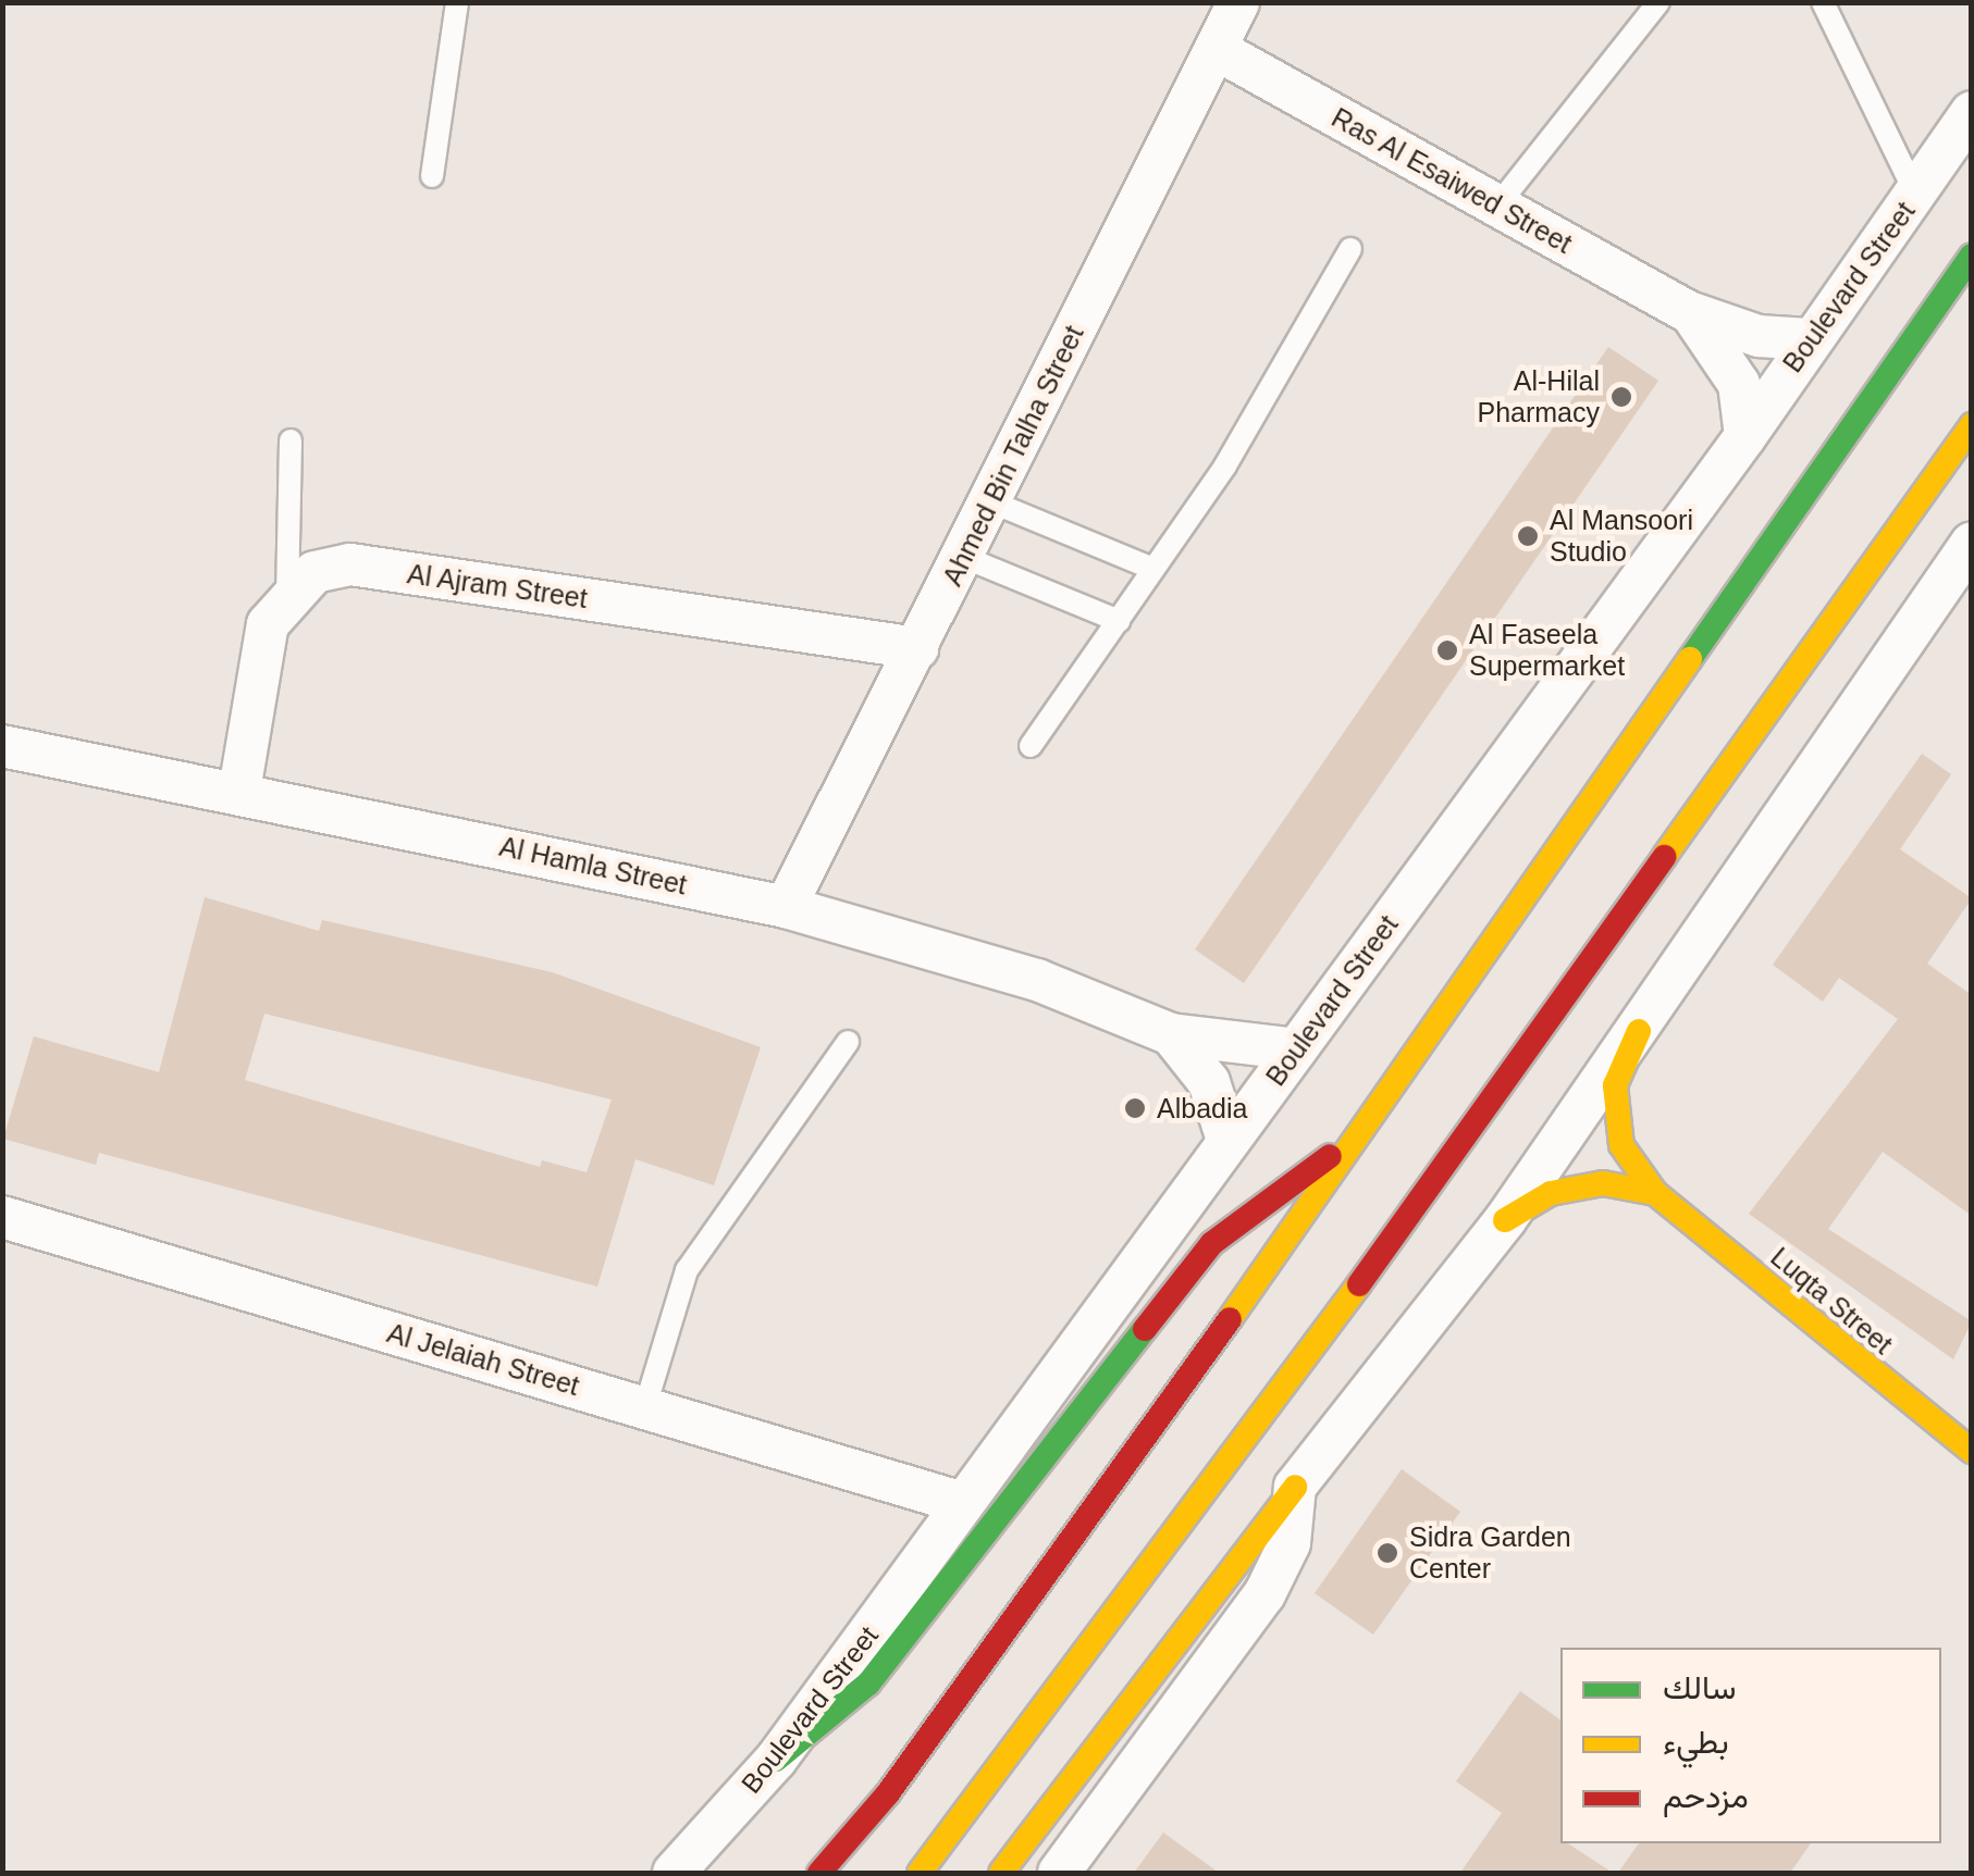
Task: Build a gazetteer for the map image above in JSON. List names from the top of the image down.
{
  "streets": {
    "main road": ["Luqta Street"],
    "street": [
      "Ras Al Esaiwed Street",
      "Boulevard Street",
      "Ahmed Bin Talha Street",
      "Al Ajram Street",
      "Al Hamla Street",
      "Al Jelaiah Street"
    ]
  },
  "crossings": [
    ["Ras Al Esaiwed Street", "Boulevard Street"],
    ["Ras Al Esaiwed Street", "Ahmed Bin Talha Street"],
    ["Boulevard Street", "Al Hamla Street"],
    ["Boulevard Street", "Al Jelaiah Street"],
    ["Ahmed Bin Talha Street", "Al Ajram Street"],
    ["Ahmed Bin Talha Street", "Al Hamla Street"],
    ["Al Ajram Street", "Al Hamla Street"]
  ],
  "places": [
    "Al-Hilal Pharmacy",
    "Al Mansoori Studio",
    "Al Faseela Supermarket",
    "Albadia",
    "Sidra Garden Center"
  ],
  "legend": ["سالك", "بطيء", "مزدحم"]
}
